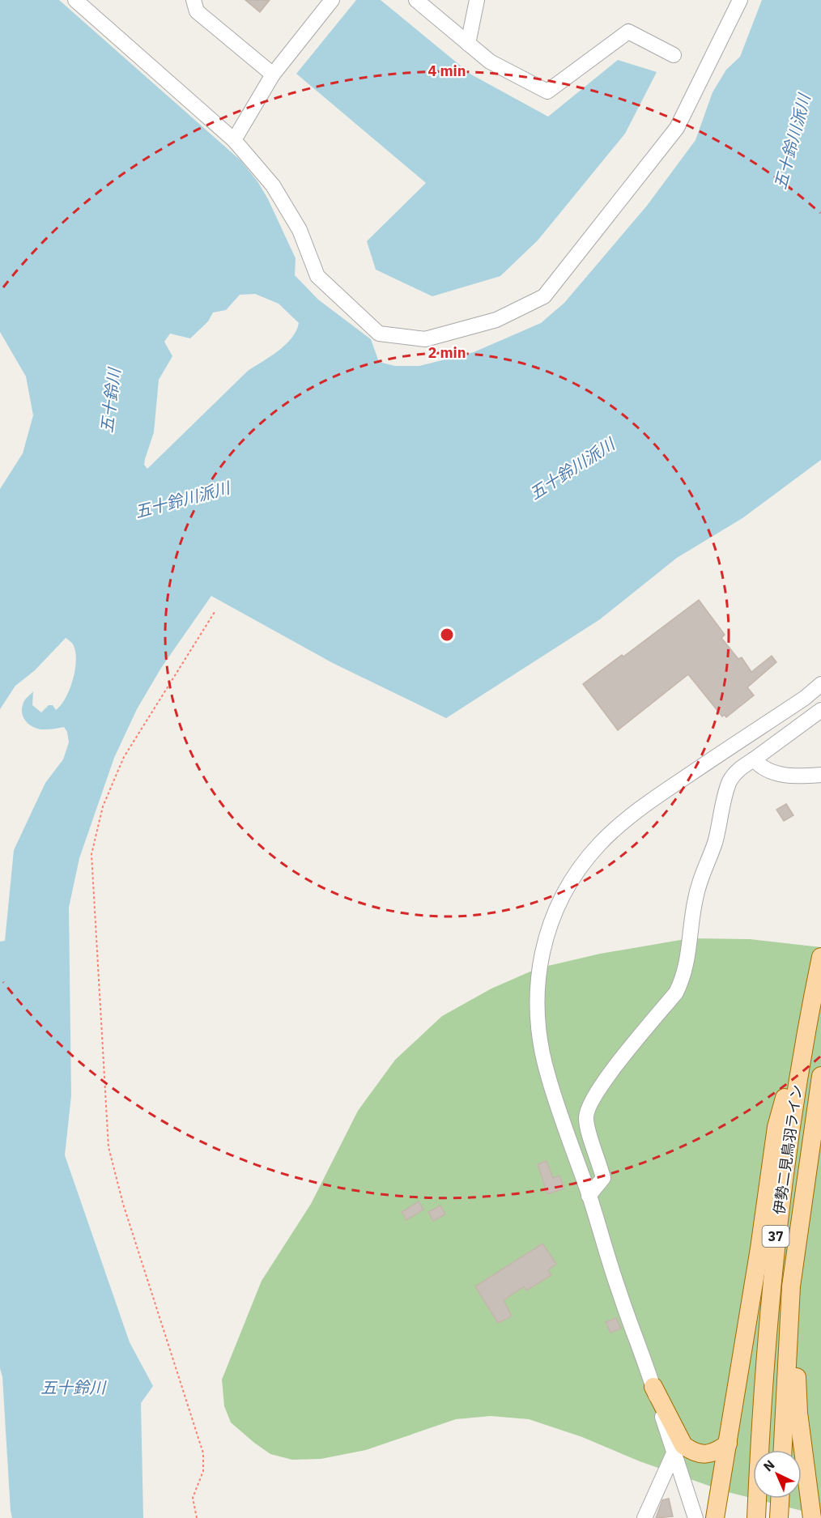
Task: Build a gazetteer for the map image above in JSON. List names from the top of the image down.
{
  "streets": {
    "main road": ["伊勢二見鳥羽ライン", "37"]
  },
  "water": ["五十鈴川派川", "五十鈴川"],
  "north": "top left",
  "rings": ["4 min", "2 min"]
}
